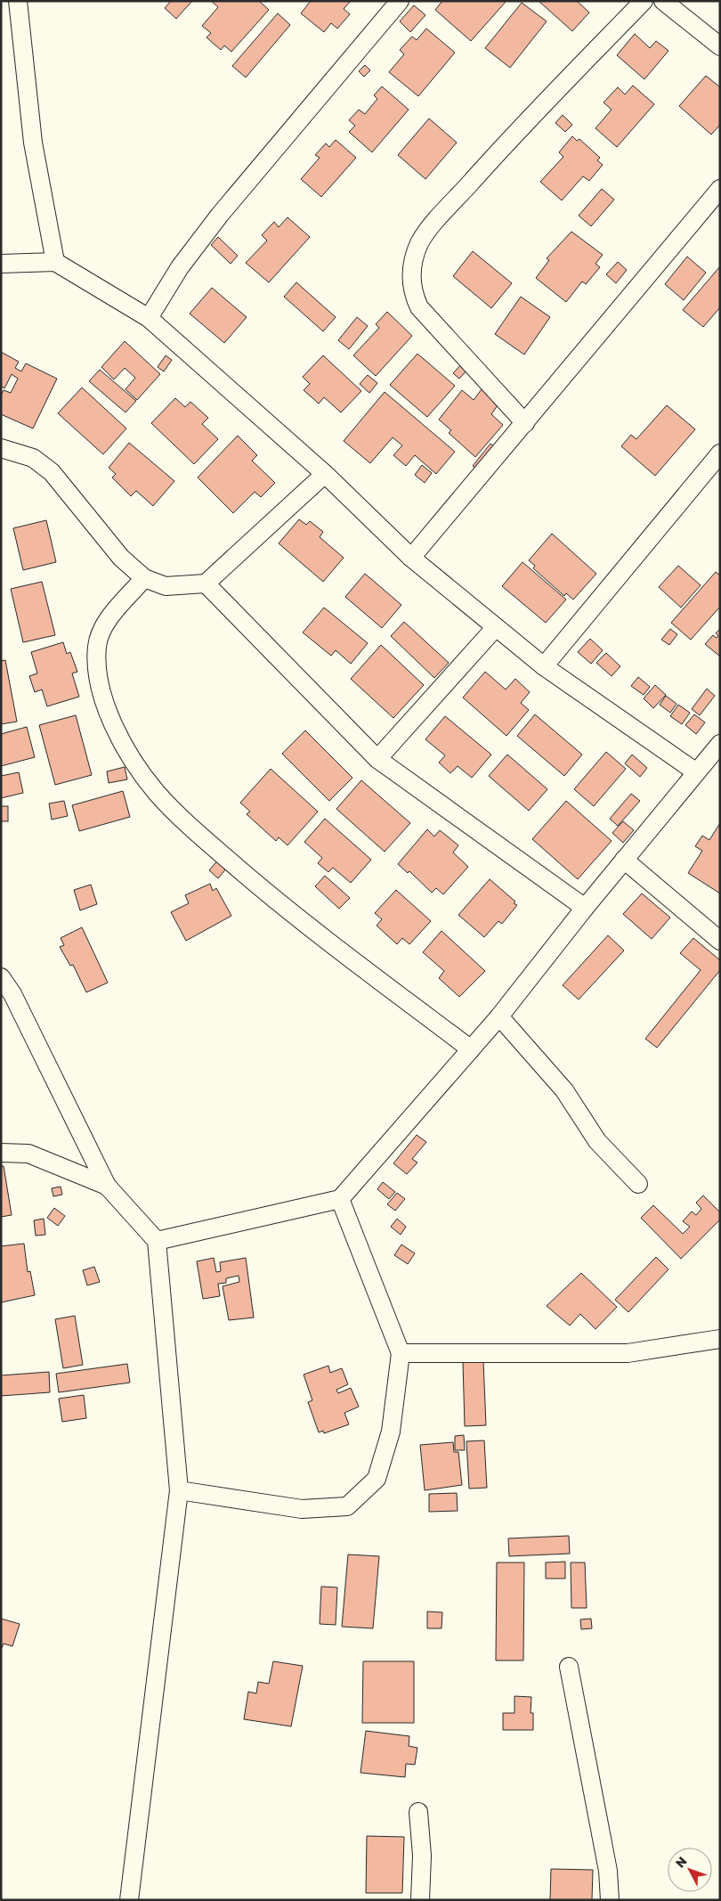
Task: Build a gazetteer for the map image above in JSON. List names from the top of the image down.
{
  "north": "top left"
}
